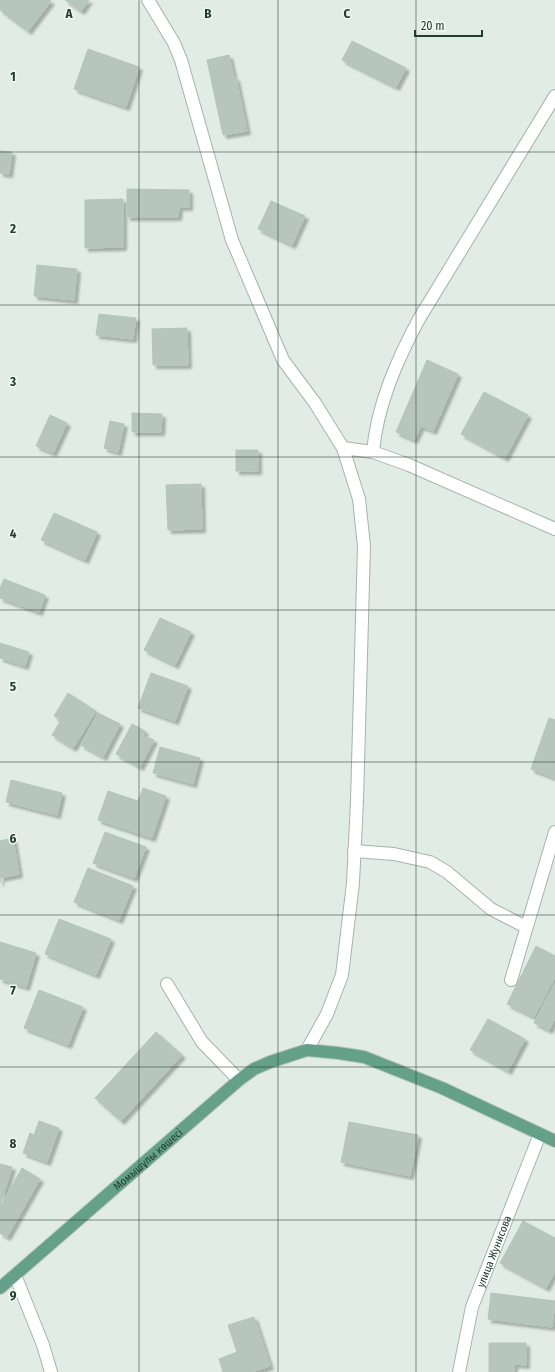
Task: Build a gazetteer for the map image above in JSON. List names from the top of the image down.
{
  "streets": {
    "main road": ["Момышұлы көшесі"],
    "street": ["улица Жунисова"]
  },
  "scale_bar": "20 m",
  "grid": {
    "columns": ["A", "B", "C"],
    "rows": [
      "1",
      "2",
      "3",
      "4",
      "5",
      "6",
      "7",
      "8",
      "9"
    ]
  }
}
